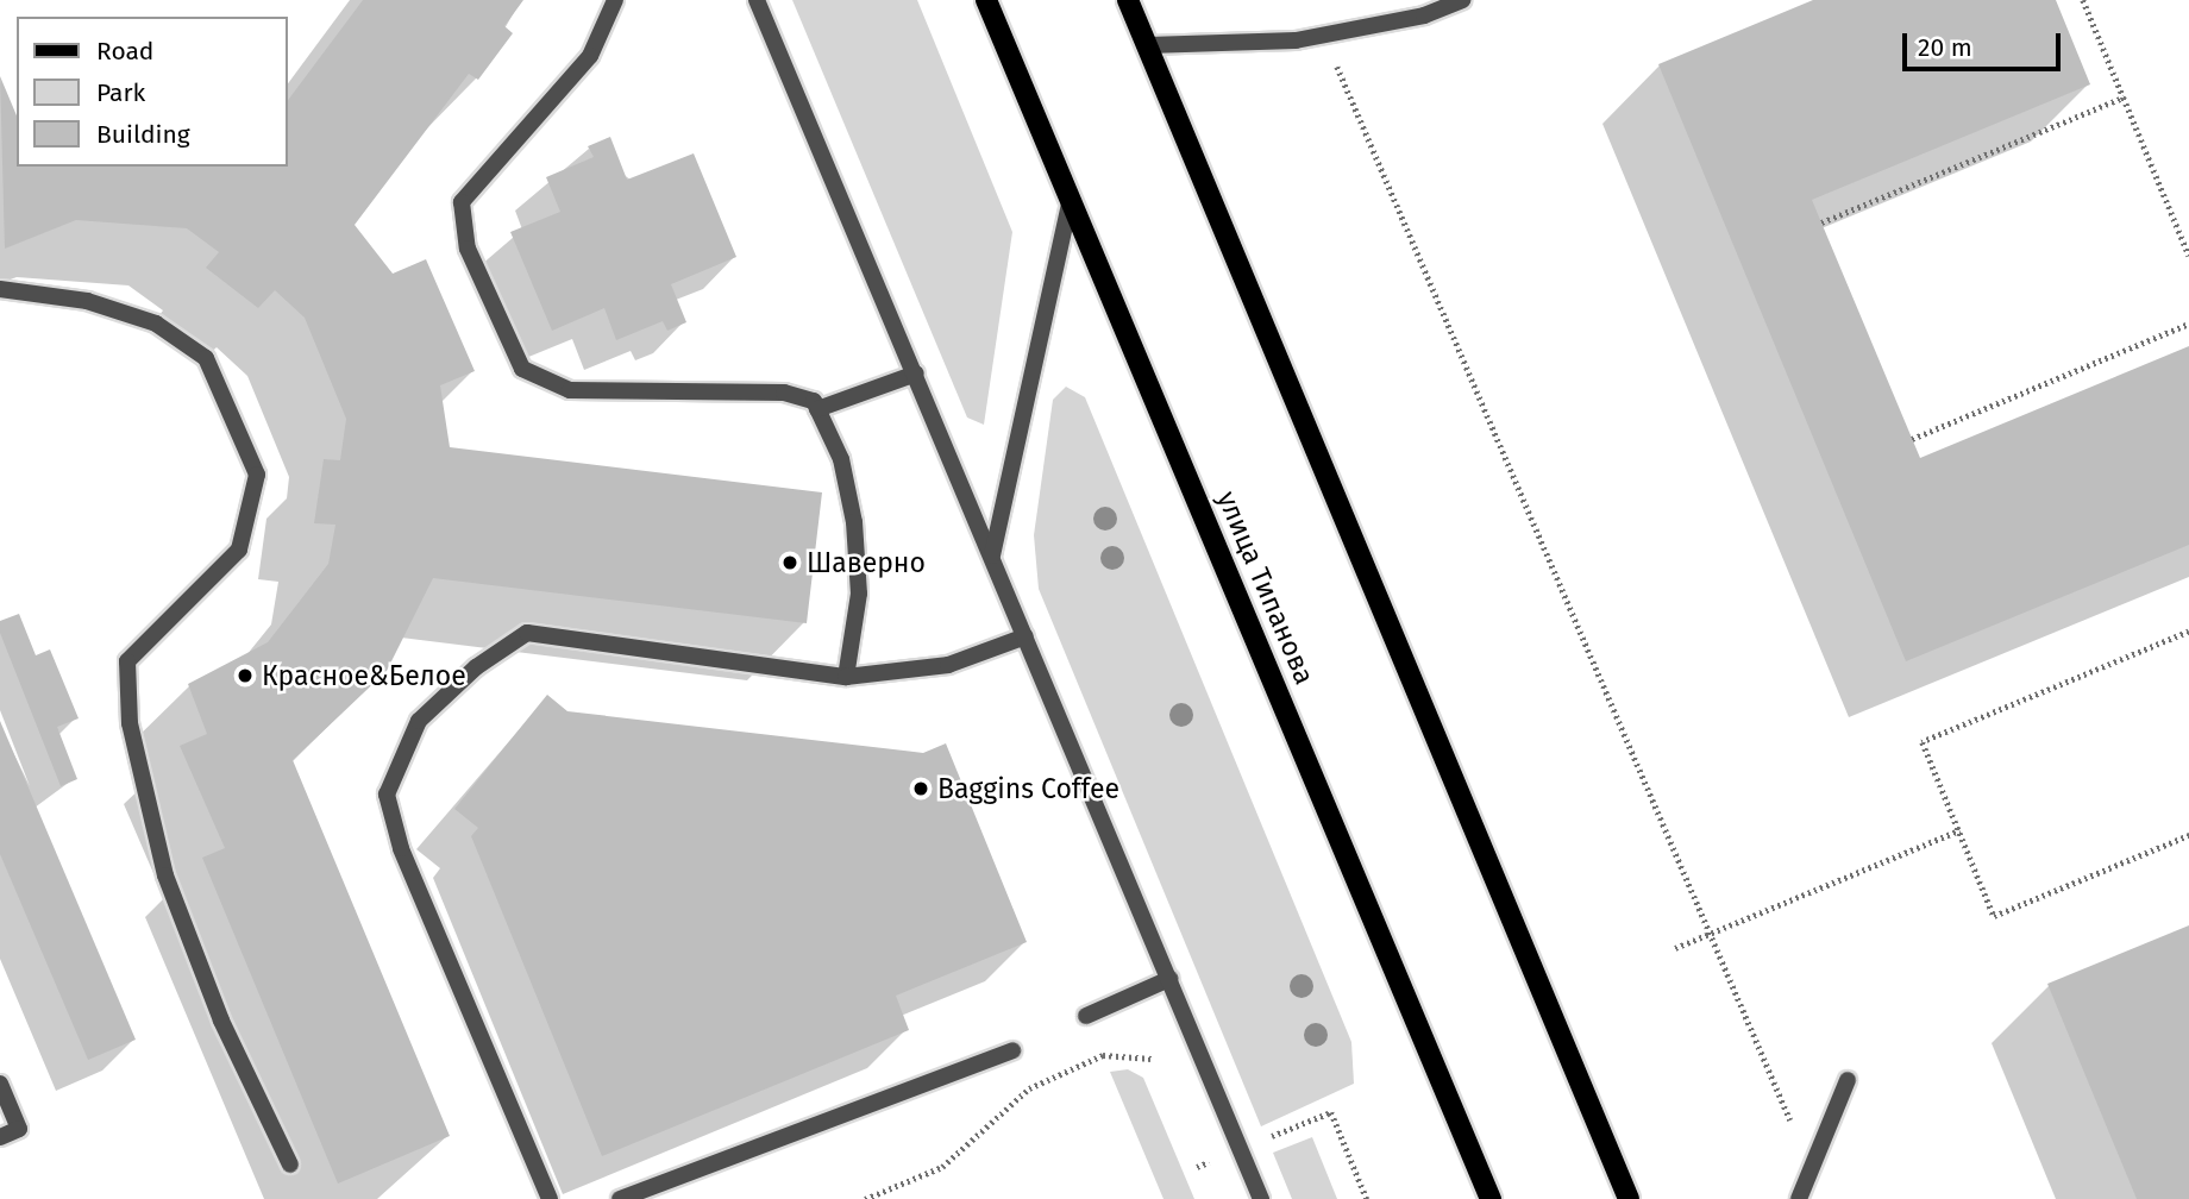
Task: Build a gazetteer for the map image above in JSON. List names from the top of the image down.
{
  "streets": {
    "main road": ["улица Типанова"]
  },
  "places": ["Шаверно", "Красное&Белое", "Baggins Coffee"],
  "legend": ["Road", "Park", "Building"],
  "scale_bar": "20 m"
}
